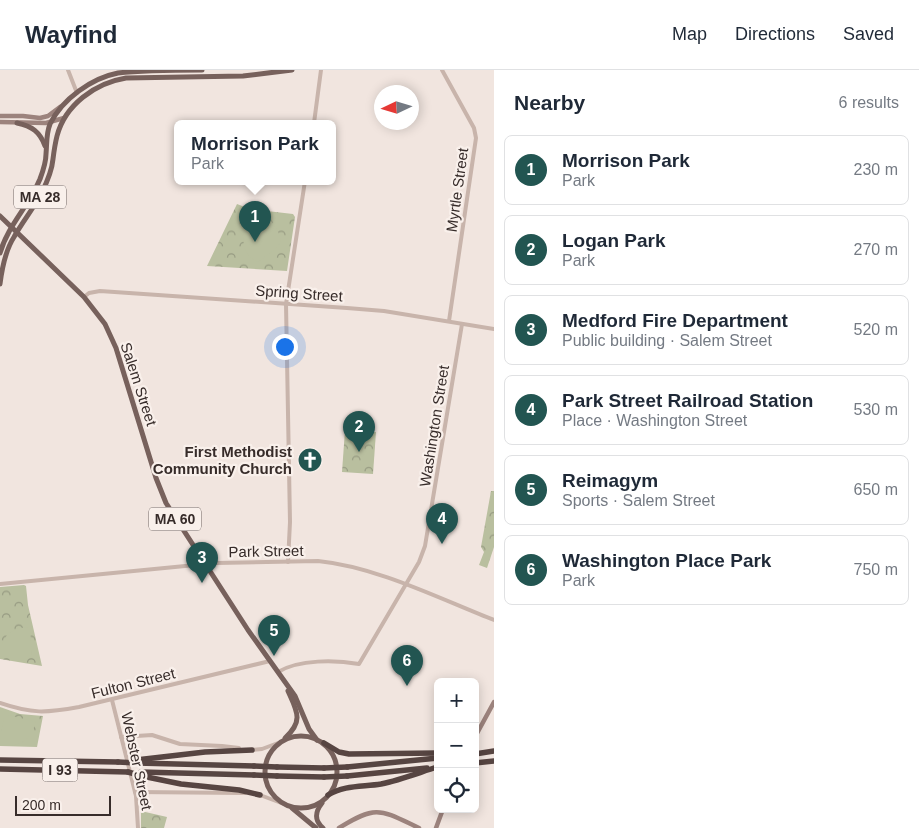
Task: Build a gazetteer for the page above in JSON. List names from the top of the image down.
{
  "streets": {
    "highway": ["I 93"],
    "main road": ["MA 28", "Salem Street", "MA 60"],
    "street": [
      "Myrtle Street",
      "Spring Street",
      "Washington Street",
      "Park Street",
      "Fulton Street",
      "Webster Street"
    ]
  },
  "crossings": [
    ["Myrtle Street", "Spring Street"],
    ["MA 28", "Salem Street"],
    ["Spring Street", "Salem Street"],
    ["Spring Street", "Washington Street"],
    ["Salem Street", "Washington Street"],
    ["Salem Street", "MA 60"],
    ["Salem Street", "Park Street"],
    ["Salem Street", "Fulton Street"],
    ["Washington Street", "Park Street"],
    ["Fulton Street", "Webster Street"]
  ],
  "places": {
    "church": ["First Methodist Community Church"]
  },
  "scale_bar": "200 m",
  "north": "left",
  "page": {
    "header": "Wayfind",
    "nav": ["Map", "Directions", "Saved"],
    "heading": ["Nearby", "6 results"],
    "popup": ["Morrison Park", "Park"],
    "list": [
      {
        "mark": "1",
        "name": "Morrison Park",
        "note": "Park",
        "value": "230 m"
      },
      {
        "mark": "2",
        "name": "Logan Park",
        "note": "Park",
        "value": "270 m"
      },
      {
        "mark": "3",
        "name": "Medford Fire Department",
        "note": "Public building · Salem Street",
        "value": "520 m"
      },
      {
        "mark": "4",
        "name": "Park Street Railroad Station",
        "note": "Place · Washington Street",
        "value": "530 m"
      },
      {
        "mark": "5",
        "name": "Reimagym",
        "note": "Sports · Salem Street",
        "value": "650 m"
      },
      {
        "mark": "6",
        "name": "Washington Place Park",
        "note": "Park",
        "value": "750 m"
      }
    ],
    "pins": [
      "1",
      "2",
      "4",
      "3",
      "5",
      "6"
    ],
    "map_buttons": ["+", "−"],
    "scale": "200 m"
  }
}
